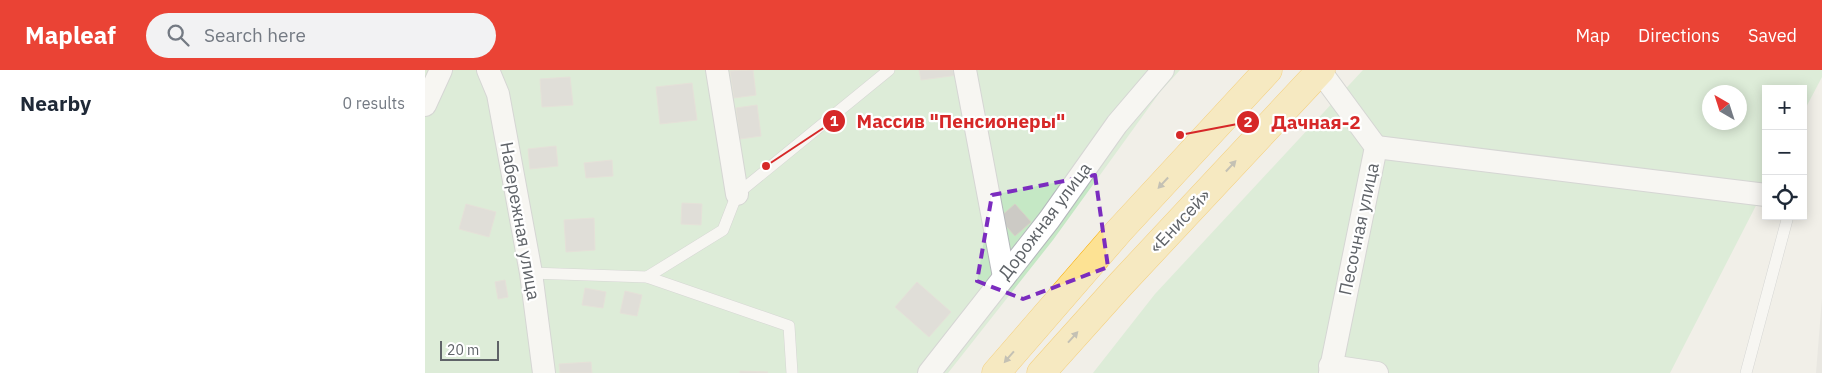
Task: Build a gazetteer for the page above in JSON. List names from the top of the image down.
{
  "streets": {
    "highway": ["«Енисей»"],
    "street": ["Набережная улица", "Дорожная улица", "Песочная улица"]
  },
  "crossings": [
    ["«Енисей»", "Песочная улица"]
  ],
  "places": ["Дачная-2", "Массив \"Пенсионеры\""],
  "scale_bar": "20 m",
  "north": "top left",
  "page": {
    "header": "Mapleaf",
    "search": "Search here",
    "nav": ["Map", "Directions", "Saved"],
    "heading": ["Nearby", "0 results"],
    "map_buttons": ["+", "−"],
    "scale": "20 m"
  }
}
